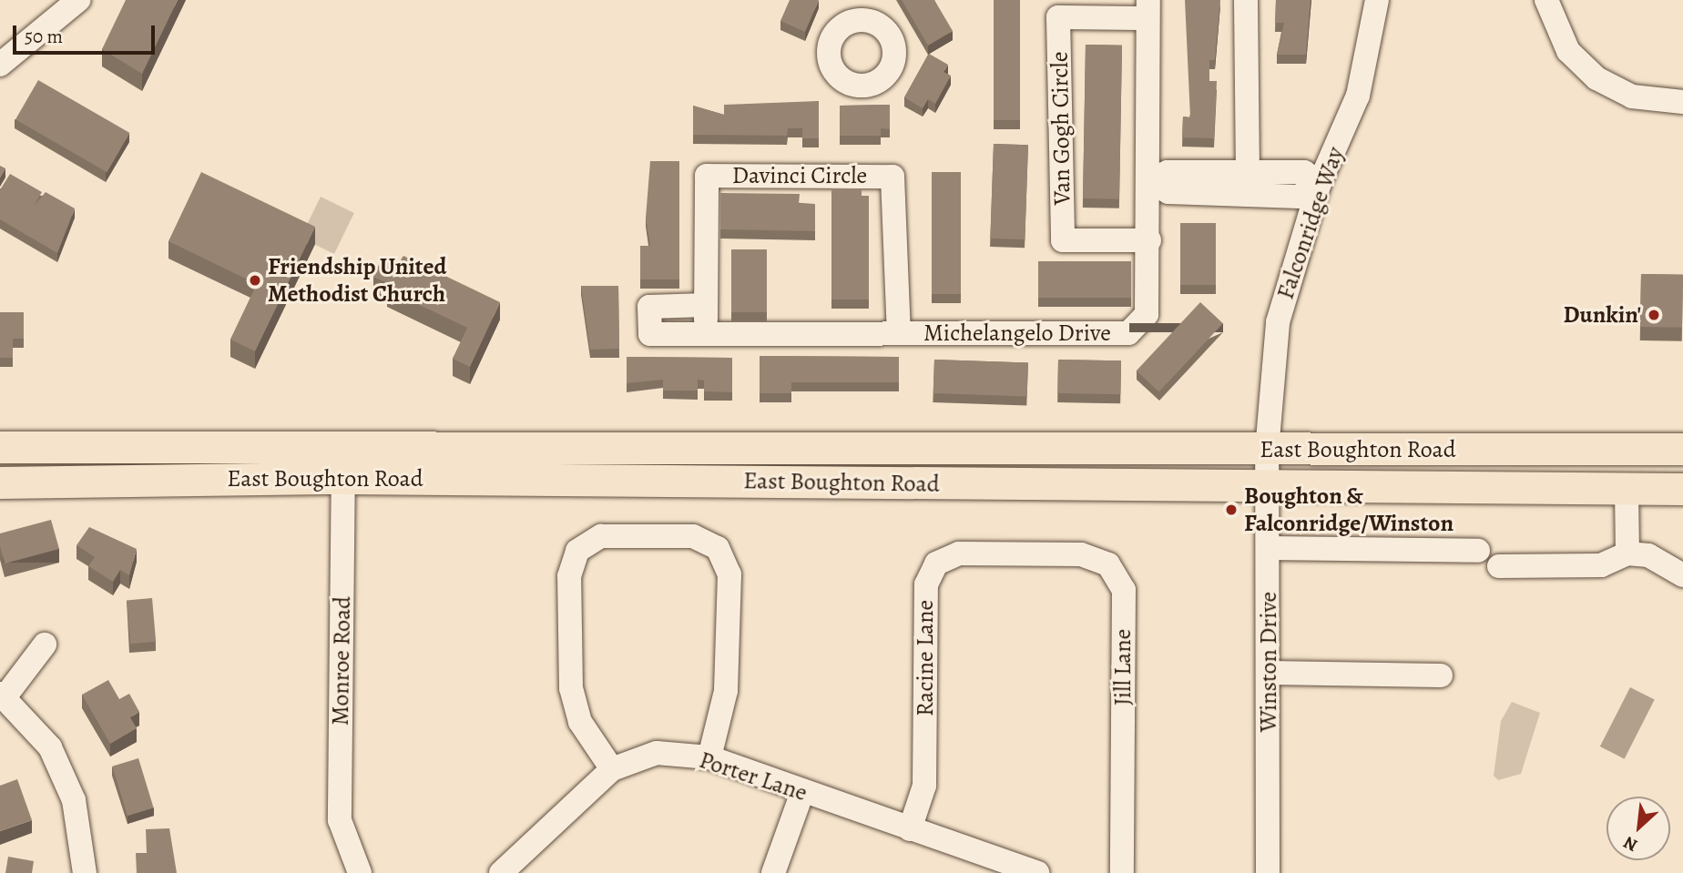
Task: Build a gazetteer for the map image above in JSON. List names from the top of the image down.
{
  "streets": {
    "main road": ["East Boughton Road"],
    "street": [
      "Van Gogh Circle",
      "Davinci Circle",
      "Falconridge Way",
      "Michelangelo Drive",
      "Racine Lane",
      "Monroe Road",
      "Winston Drive",
      "Jill Lane",
      "Porter Lane"
    ]
  },
  "crossings": [
    ["Van Gogh Circle", "Michelangelo Drive"],
    ["Davinci Circle", "Michelangelo Drive"],
    ["Falconridge Way", "East Boughton Road"],
    ["Falconridge Way", "Winston Drive"],
    ["East Boughton Road", "Monroe Road"],
    ["East Boughton Road", "Winston Drive"],
    ["Racine Lane", "Jill Lane"],
    ["Racine Lane", "Porter Lane"]
  ],
  "places": ["Friendship United Methodist Church", "Dunkin'", "Boughton & Falconridge/Winston"],
  "scale_bar": "50 m",
  "north": "bottom left"
}
